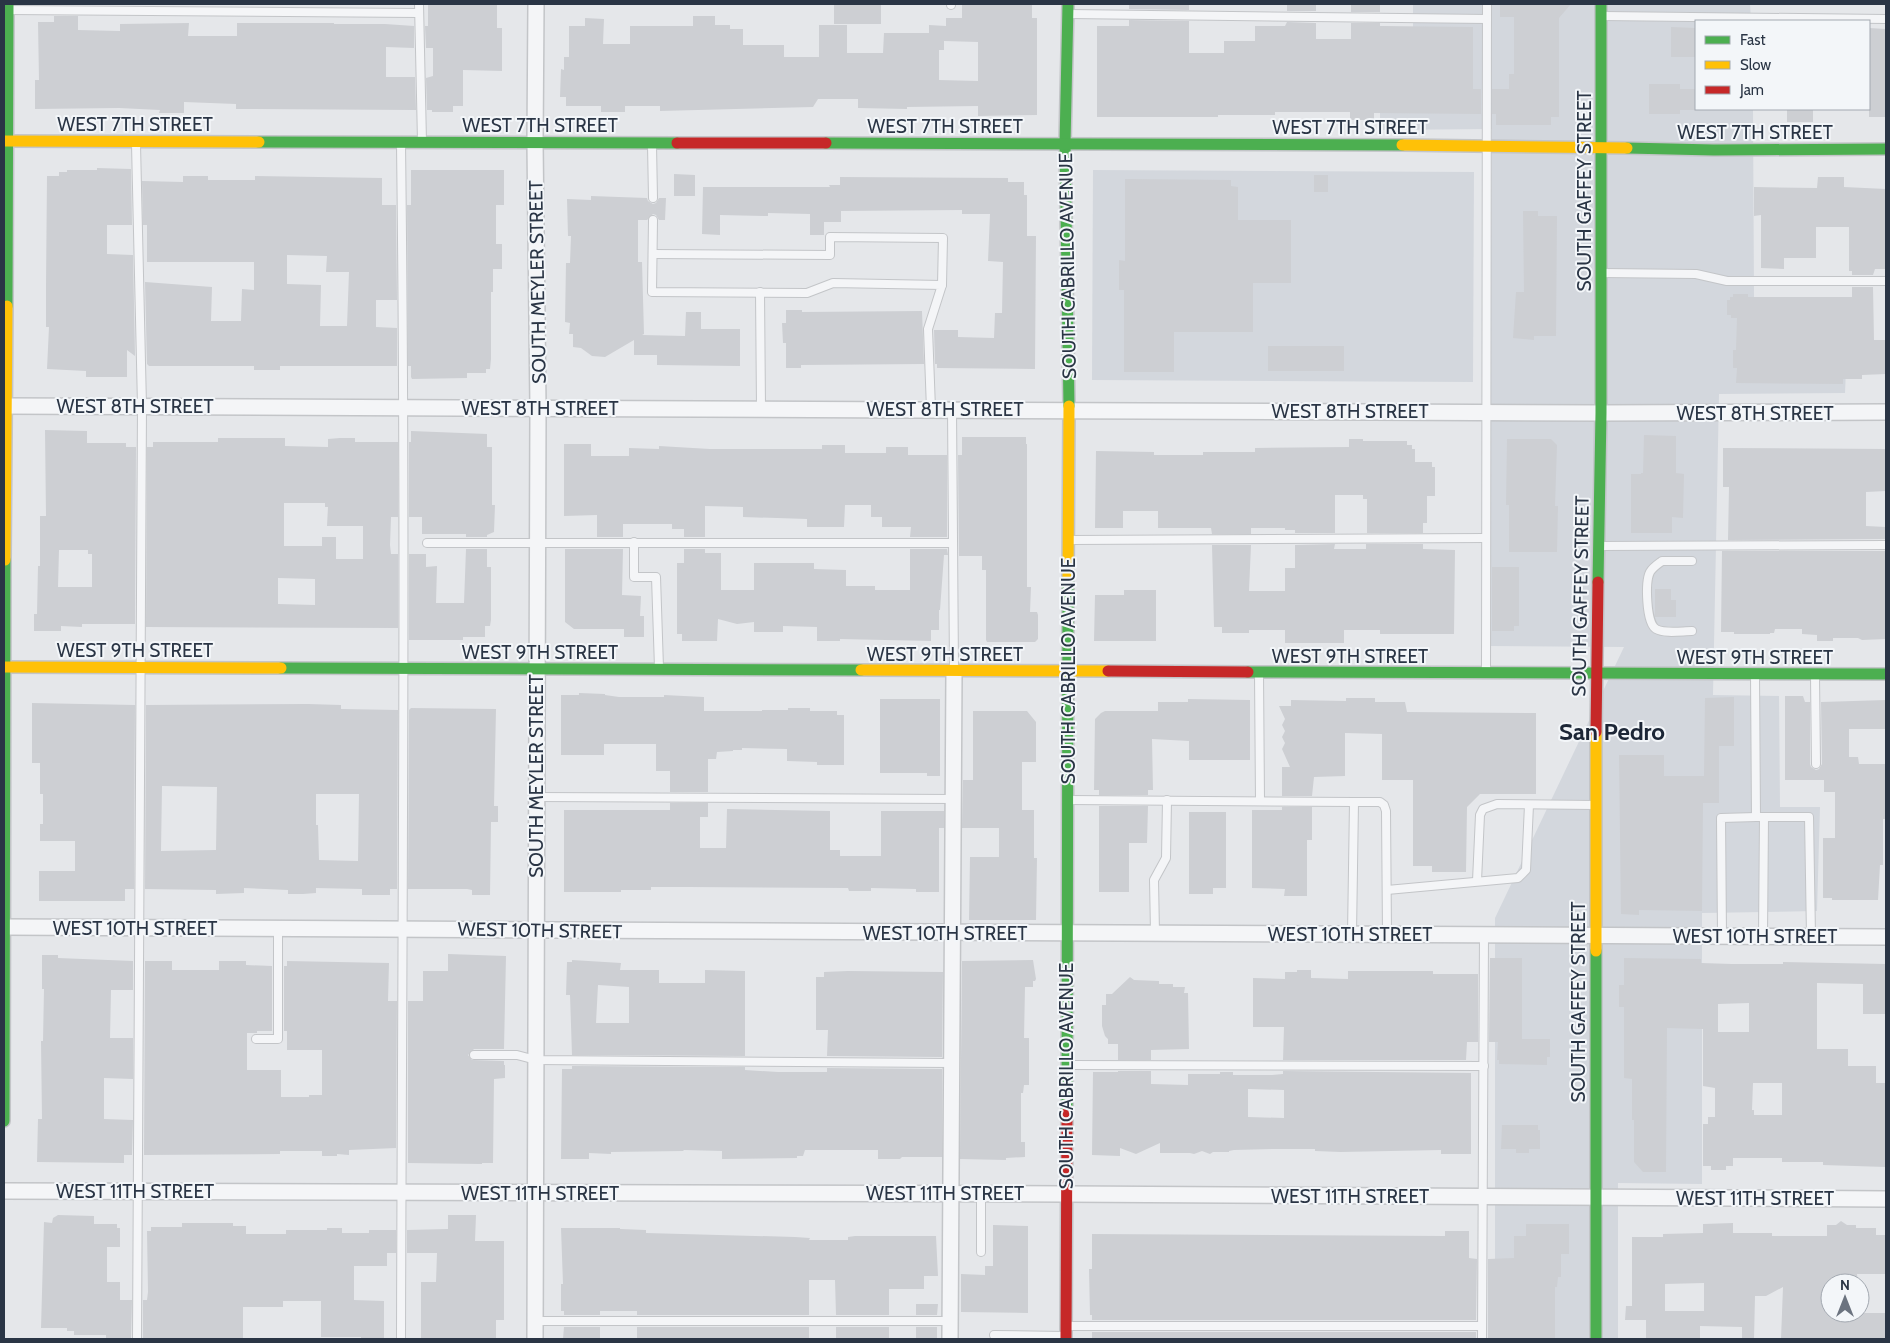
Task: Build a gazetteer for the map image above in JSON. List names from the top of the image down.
{
  "streets": {
    "street": [
      "WEST 7TH STREET",
      "SOUTH GAFFEY STREET",
      "SOUTH CABRILLO AVENUE",
      "SOUTH MEYLER STREET",
      "WEST 8TH STREET",
      "WEST 9TH STREET",
      "WEST 10TH STREET",
      "WEST 11TH STREET"
    ]
  },
  "crossings": [
    ["WEST 7TH STREET", "SOUTH GAFFEY STREET"],
    ["WEST 7TH STREET", "SOUTH CABRILLO AVENUE"],
    ["WEST 7TH STREET", "SOUTH MEYLER STREET"],
    ["SOUTH GAFFEY STREET", "WEST 8TH STREET"],
    ["SOUTH GAFFEY STREET", "WEST 9TH STREET"],
    ["SOUTH GAFFEY STREET", "WEST 10TH STREET"],
    ["SOUTH GAFFEY STREET", "WEST 11TH STREET"],
    ["SOUTH CABRILLO AVENUE", "WEST 8TH STREET"],
    ["SOUTH CABRILLO AVENUE", "WEST 9TH STREET"],
    ["SOUTH CABRILLO AVENUE", "WEST 10TH STREET"],
    ["SOUTH CABRILLO AVENUE", "WEST 11TH STREET"],
    ["SOUTH MEYLER STREET", "WEST 8TH STREET"],
    ["SOUTH MEYLER STREET", "WEST 9TH STREET"],
    ["SOUTH MEYLER STREET", "WEST 10TH STREET"],
    ["SOUTH MEYLER STREET", "WEST 11TH STREET"]
  ],
  "districts": ["San Pedro"],
  "legend": ["Fast", "Slow", "Jam"],
  "north": "top"
}
